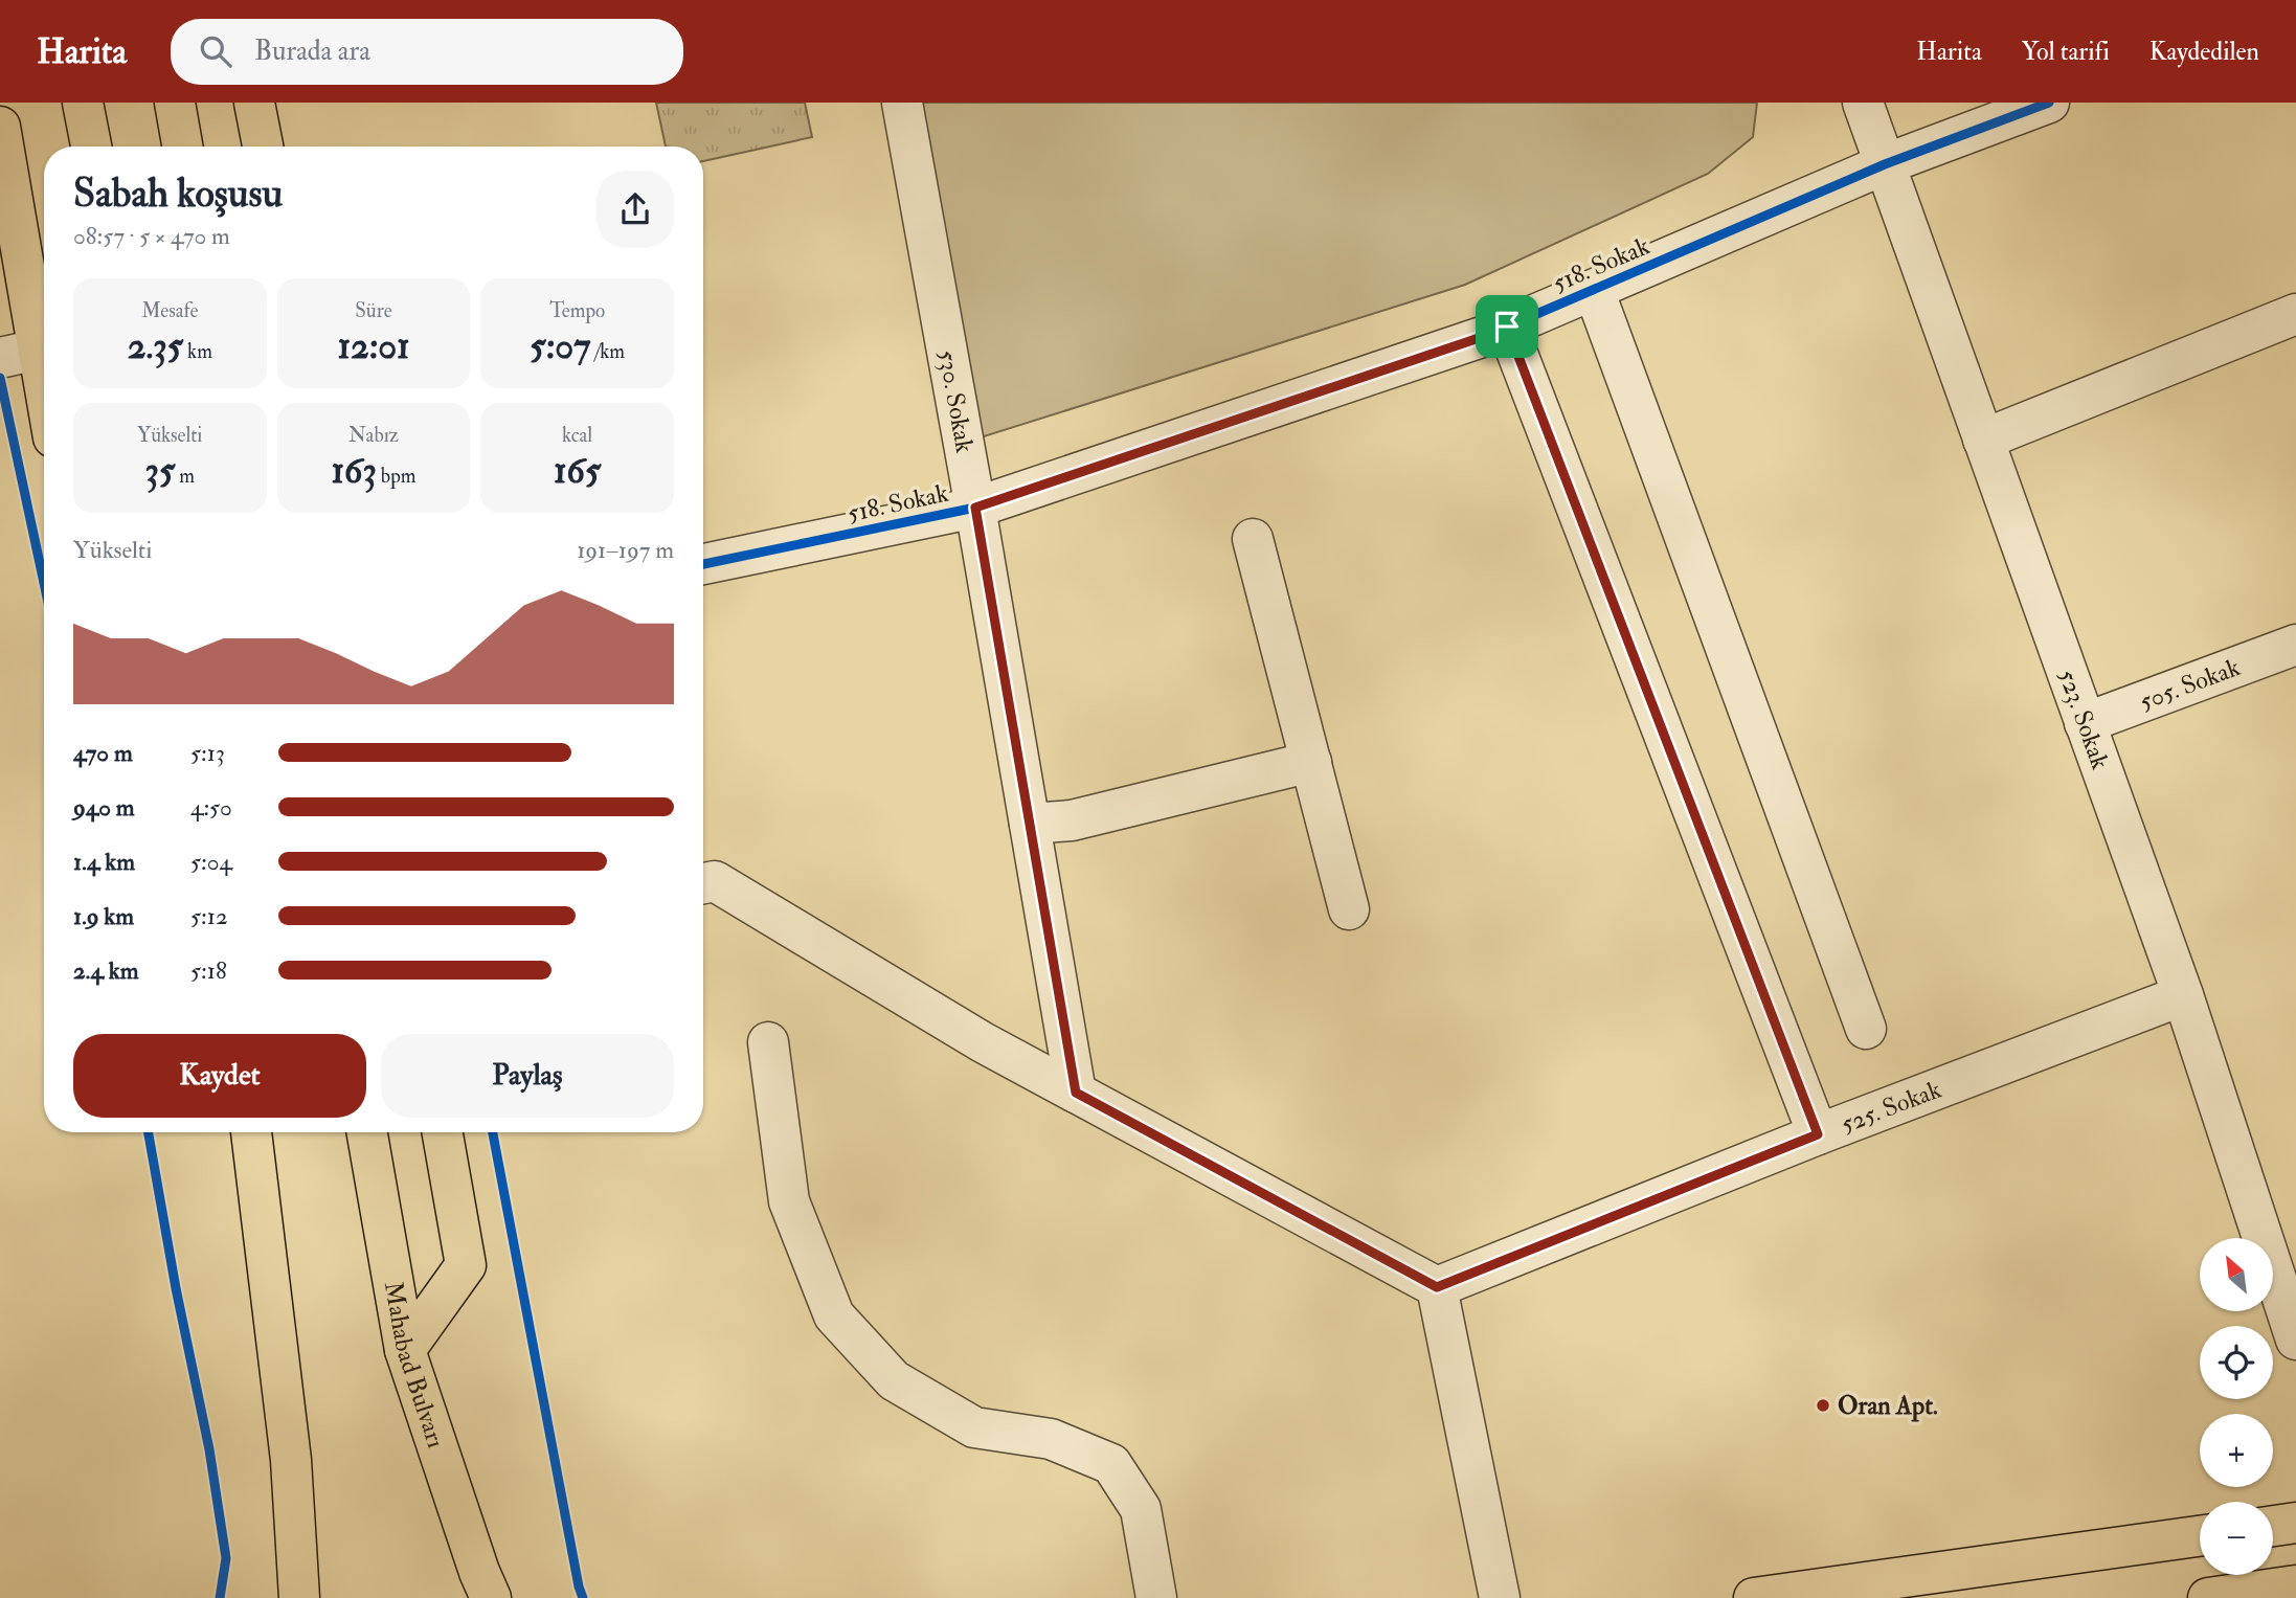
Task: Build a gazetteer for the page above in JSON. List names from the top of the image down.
{
  "streets": {
    "main road": ["Mahabad Bulvarı"],
    "street": [
      "518. Sokak",
      "530. Sokak",
      "505. Sokak",
      "523. Sokak",
      "525. Sokak"
    ]
  },
  "crossings": [
    ["518. Sokak", "530. Sokak"],
    ["518. Sokak", "523. Sokak"],
    ["505. Sokak", "523. Sokak"],
    ["523. Sokak", "525. Sokak"]
  ],
  "places": ["Oran Apt."],
  "north": "top left",
  "page": {
    "header": "Harita",
    "search": "Burada ara",
    "nav": ["Harita", "Yol tarifi", "Kaydedilen"],
    "heading": ["Sabah koşusu", "08:57 · 5 × 470 m"],
    "stats": [
      ["Mesafe", "2.35 km"],
      ["Süre", "12:01"],
      ["Tempo", "5:07 /km"],
      ["Yükselti", "35 m"],
      ["Nabız", "163 bpm"],
      ["kcal", "165"]
    ],
    "chart": ["Yükselti", "191–197 m"],
    "list": [
      {
        "name": "470 m",
        "note": "5:13"
      },
      {
        "name": "940 m",
        "note": "4:50"
      },
      {
        "name": "1.4 km",
        "note": "5:04"
      },
      {
        "name": "1.9 km",
        "note": "5:12"
      },
      {
        "name": "2.4 km",
        "note": "5:18"
      }
    ],
    "buttons": ["Kaydet", "Paylaş"],
    "map_buttons": ["+", "−"]
  }
}
